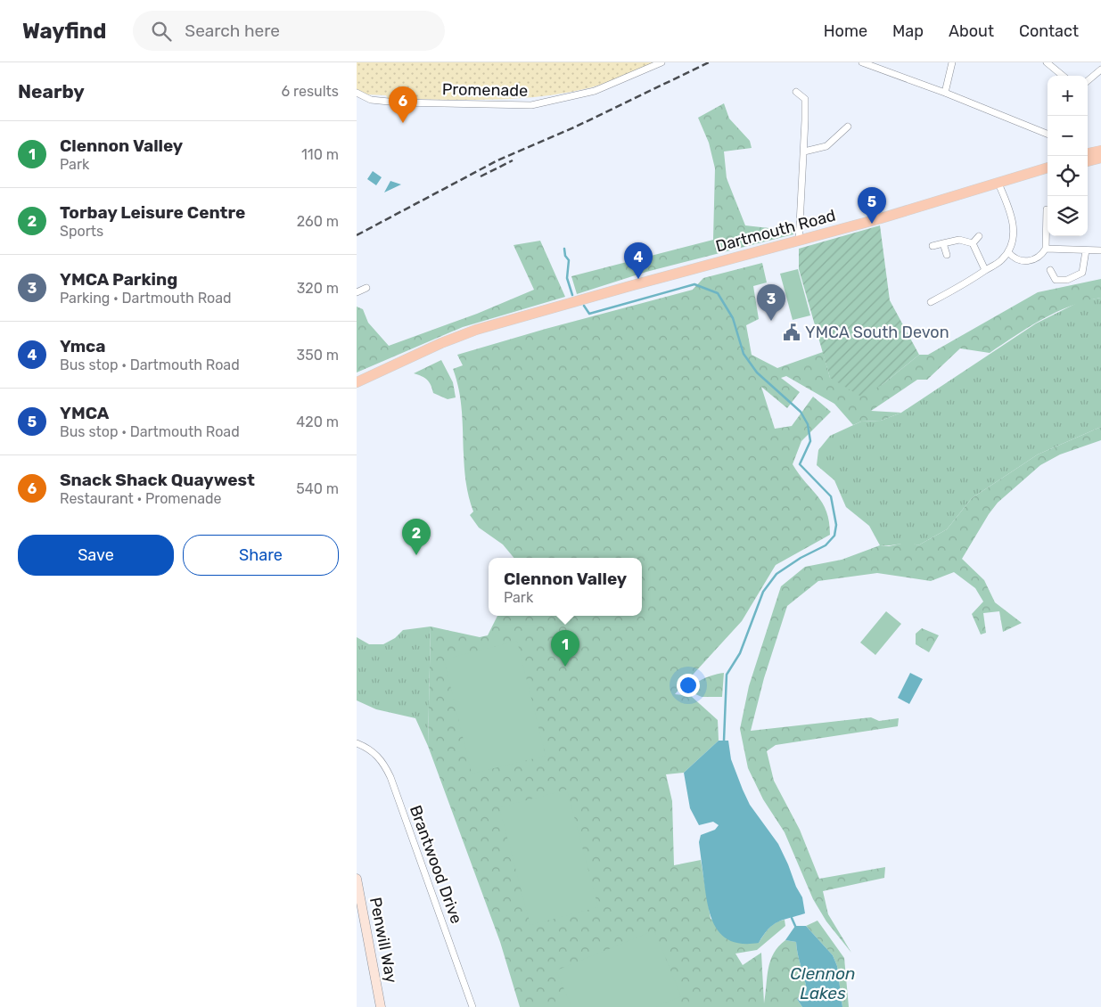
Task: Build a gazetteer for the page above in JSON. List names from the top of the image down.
{
  "streets": {
    "main road": ["Dartmouth Road"],
    "street": ["Promenade", "Brantwood Drive", "Penwill Way"]
  },
  "water": ["Clennon Lakes"],
  "places": {
    "public building": ["YMCA South Devon"]
  },
  "page": {
    "header": "Wayfind",
    "search": "Search here",
    "nav": [
      "Home",
      "Map",
      "About",
      "Contact"
    ],
    "heading": ["Nearby", "6 results"],
    "map_buttons": ["+", "−"],
    "pins": [
      "6",
      "5",
      "4",
      "3",
      "2",
      "1"
    ],
    "list": [
      {
        "mark": "1",
        "name": "Clennon Valley",
        "note": "Park",
        "value": "110 m"
      },
      {
        "mark": "2",
        "name": "Torbay Leisure Centre",
        "note": "Sports",
        "value": "260 m"
      },
      {
        "mark": "3",
        "name": "YMCA Parking",
        "note": "Parking · Dartmouth Road",
        "value": "320 m"
      },
      {
        "mark": "4",
        "name": "Ymca",
        "note": "Bus stop · Dartmouth Road",
        "value": "350 m"
      },
      {
        "mark": "5",
        "name": "YMCA",
        "note": "Bus stop · Dartmouth Road",
        "value": "420 m"
      },
      {
        "mark": "6",
        "name": "Snack Shack Quaywest",
        "note": "Restaurant · Promenade",
        "value": "540 m"
      }
    ],
    "buttons": ["Save", "Share"],
    "popup": ["Clennon Valley", "Park"]
  }
}
